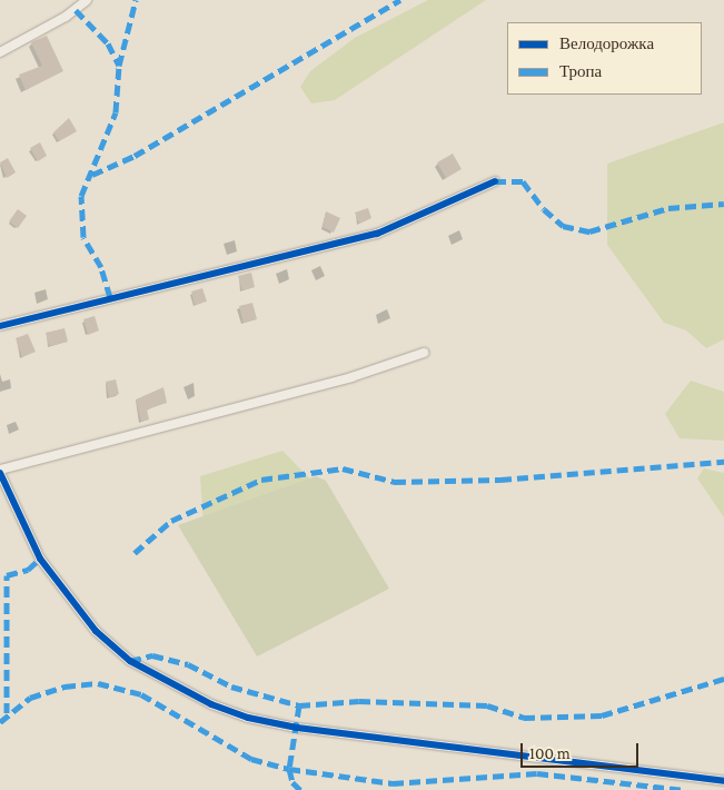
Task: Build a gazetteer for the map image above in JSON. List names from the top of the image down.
{
  "legend": ["Велодорожка", "Тропа"],
  "scale_bar": "100 m"
}
